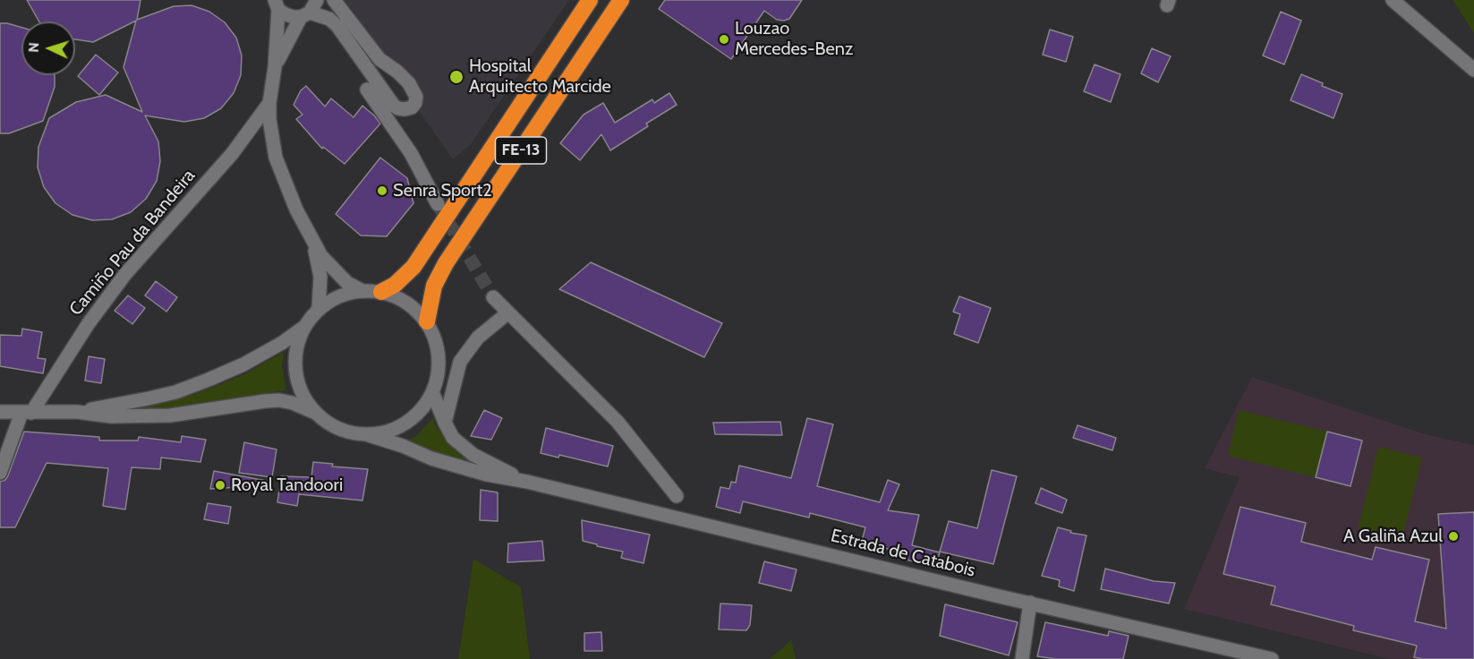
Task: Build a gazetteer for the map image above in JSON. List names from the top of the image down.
{
  "streets": {
    "highway": ["FE-13"],
    "main road": ["Camiño Pau da Bandeira", "Estrada de Catabois"]
  },
  "crossings": [
    ["FE-13", "Estrada de Catabois"],
    ["Camiño Pau da Bandeira", "Estrada de Catabois"]
  ],
  "places": [
    "Louzao Mercedes-Benz",
    "Hospital Arquitecto Marcide",
    "Senra Sport2",
    "Royal Tandoori",
    "A Galiña Azul"
  ],
  "north": "left"
}
